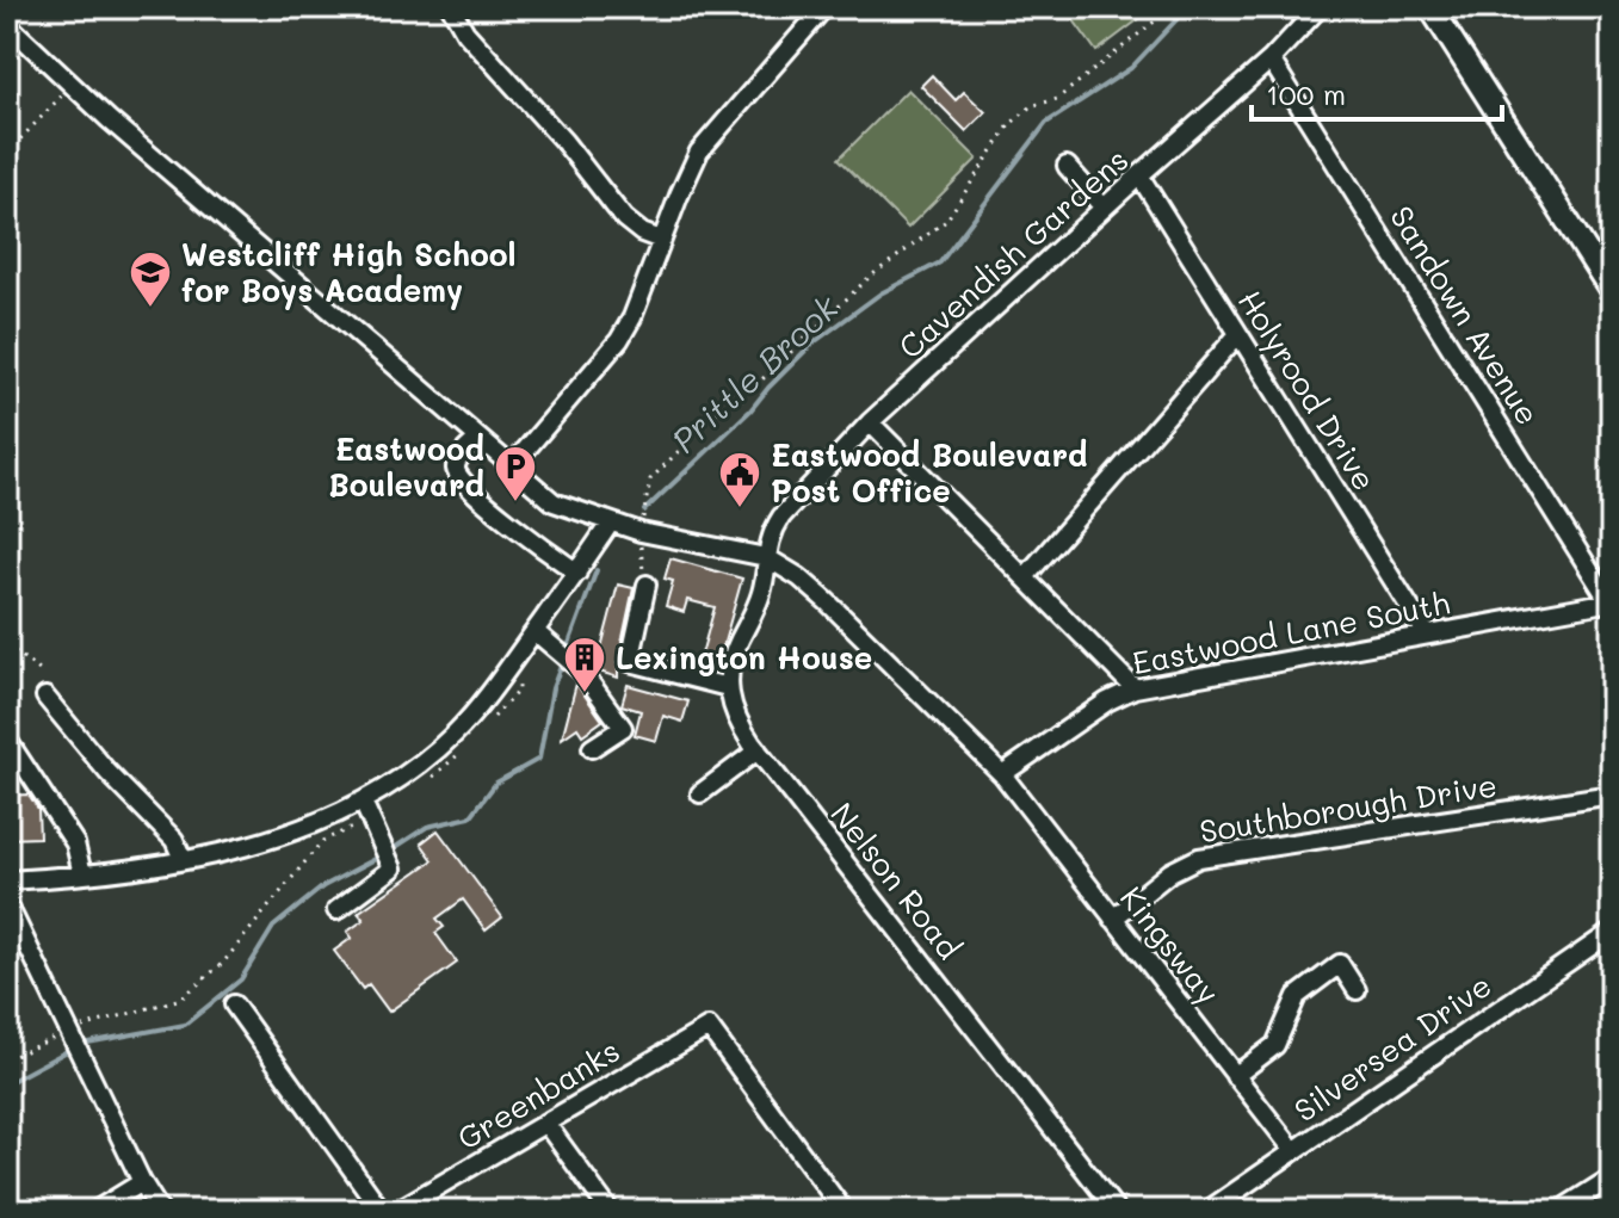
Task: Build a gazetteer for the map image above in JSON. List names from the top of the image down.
{
  "streets": {
    "street": [
      "Cavendish Gardens",
      "Sandown Avenue",
      "Holyrood Drive",
      "Eastwood Lane South",
      "Southborough Drive",
      "Nelson Road",
      "Kingsway",
      "Silversea Drive",
      "Greenbanks"
    ]
  },
  "crossings": [
    ["Cavendish Gardens", "Sandown Avenue"],
    ["Cavendish Gardens", "Holyrood Drive"],
    ["Sandown Avenue", "Eastwood Lane South"],
    ["Holyrood Drive", "Eastwood Lane South"],
    ["Eastwood Lane South", "Kingsway"],
    ["Southborough Drive", "Kingsway"],
    ["Kingsway", "Silversea Drive"]
  ],
  "water": ["Prittle Brook"],
  "places": {
    "school or university": ["Westcliff High School for Boys Academy"],
    "parking": ["Eastwood Boulevard"],
    "public building": ["Eastwood Boulevard Post Office"],
    "building": ["Lexington House"]
  },
  "scale_bar": "100 m"
}
